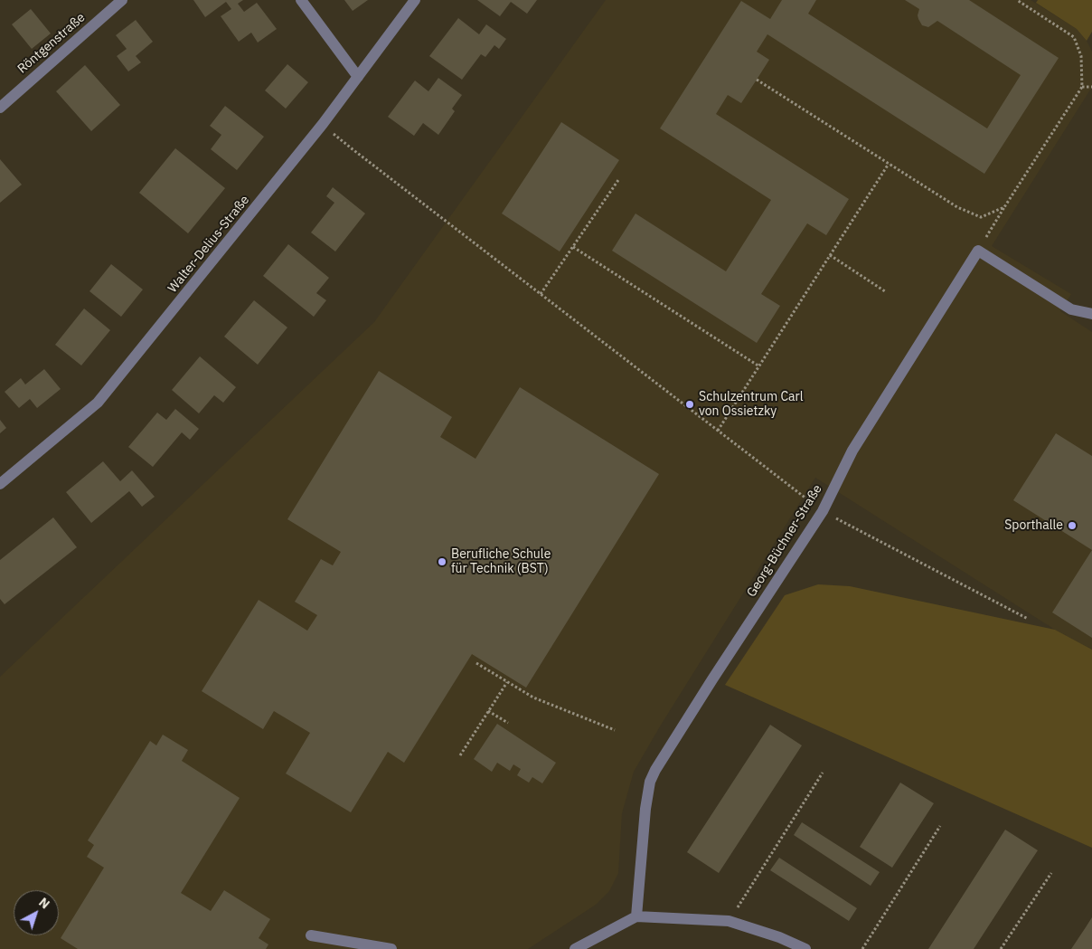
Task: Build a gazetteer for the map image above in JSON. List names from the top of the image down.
{
  "streets": {
    "street": ["Röntgenstraße", "Walter-Delius-Straße", "Georg-Büchner-Straße"]
  },
  "places": ["Schulzentrum Carl von Ossietzky", "Sporthalle", "Berufliche Schule für Technik (BST)"],
  "north": "top right"
}
